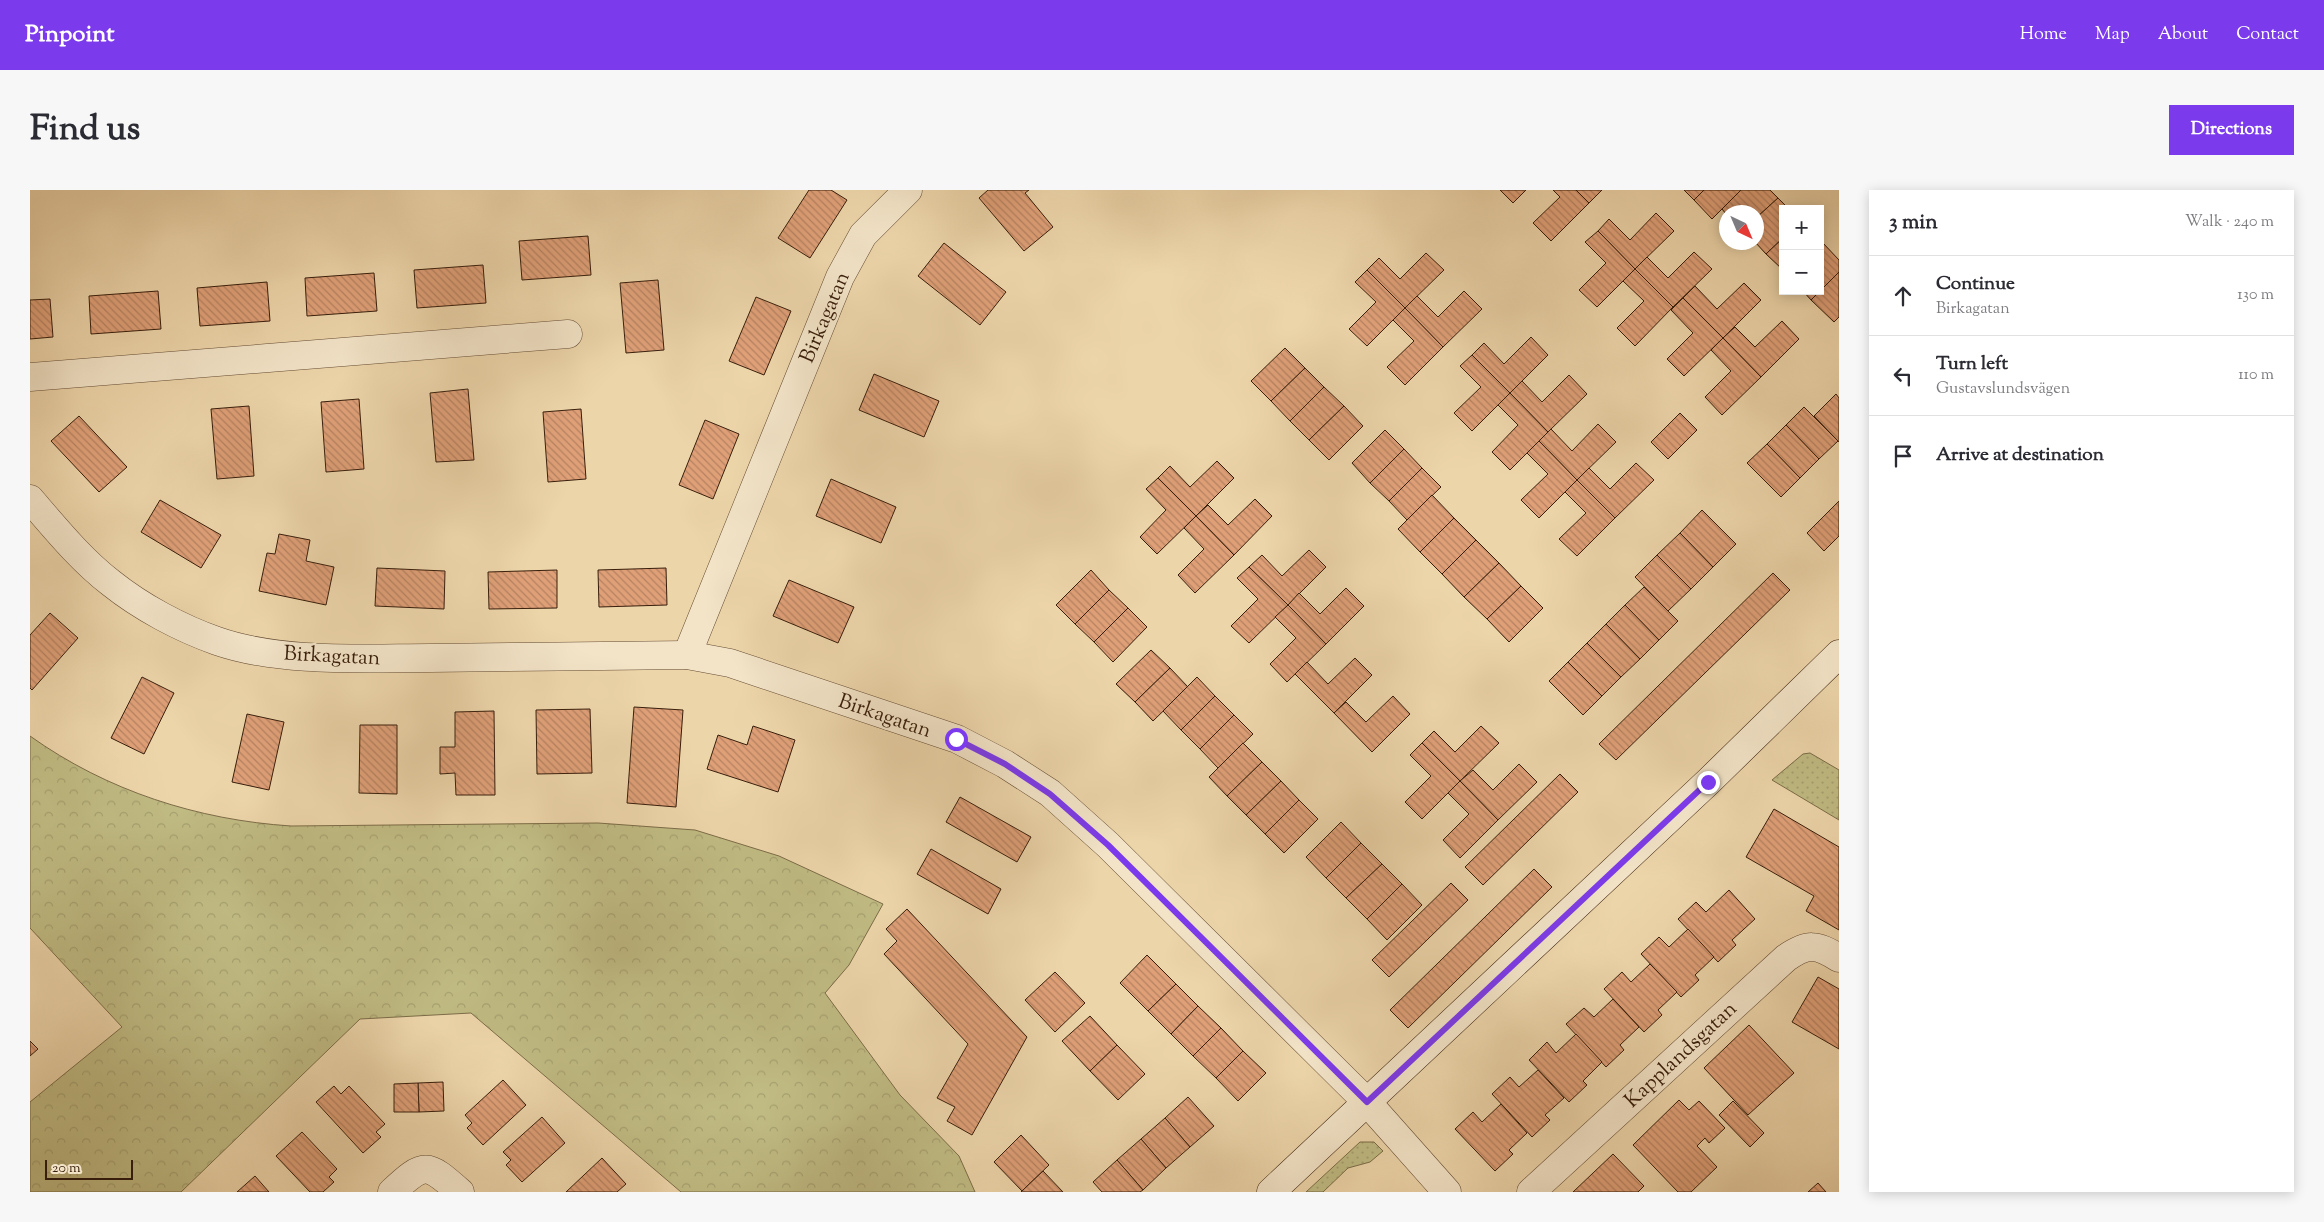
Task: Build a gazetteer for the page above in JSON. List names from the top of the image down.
{
  "streets": {
    "street": ["Birkagatan", "Kapplandsgatan"]
  },
  "scale_bar": "20 m",
  "north": "bottom right",
  "page": {
    "header": "Pinpoint",
    "nav": [
      "Home",
      "Map",
      "About",
      "Contact"
    ],
    "title": "Find us",
    "buttons": "Directions",
    "heading": ["3 min", "Walk · 240 m"],
    "map_buttons": ["+", "−"],
    "list": [
      ["Continue", "Birkagatan", "130 m"],
      ["Turn left", "Gustavslundsvägen", "110 m"],
      "Arrive at destination"
    ],
    "scale": "20 m"
  }
}
